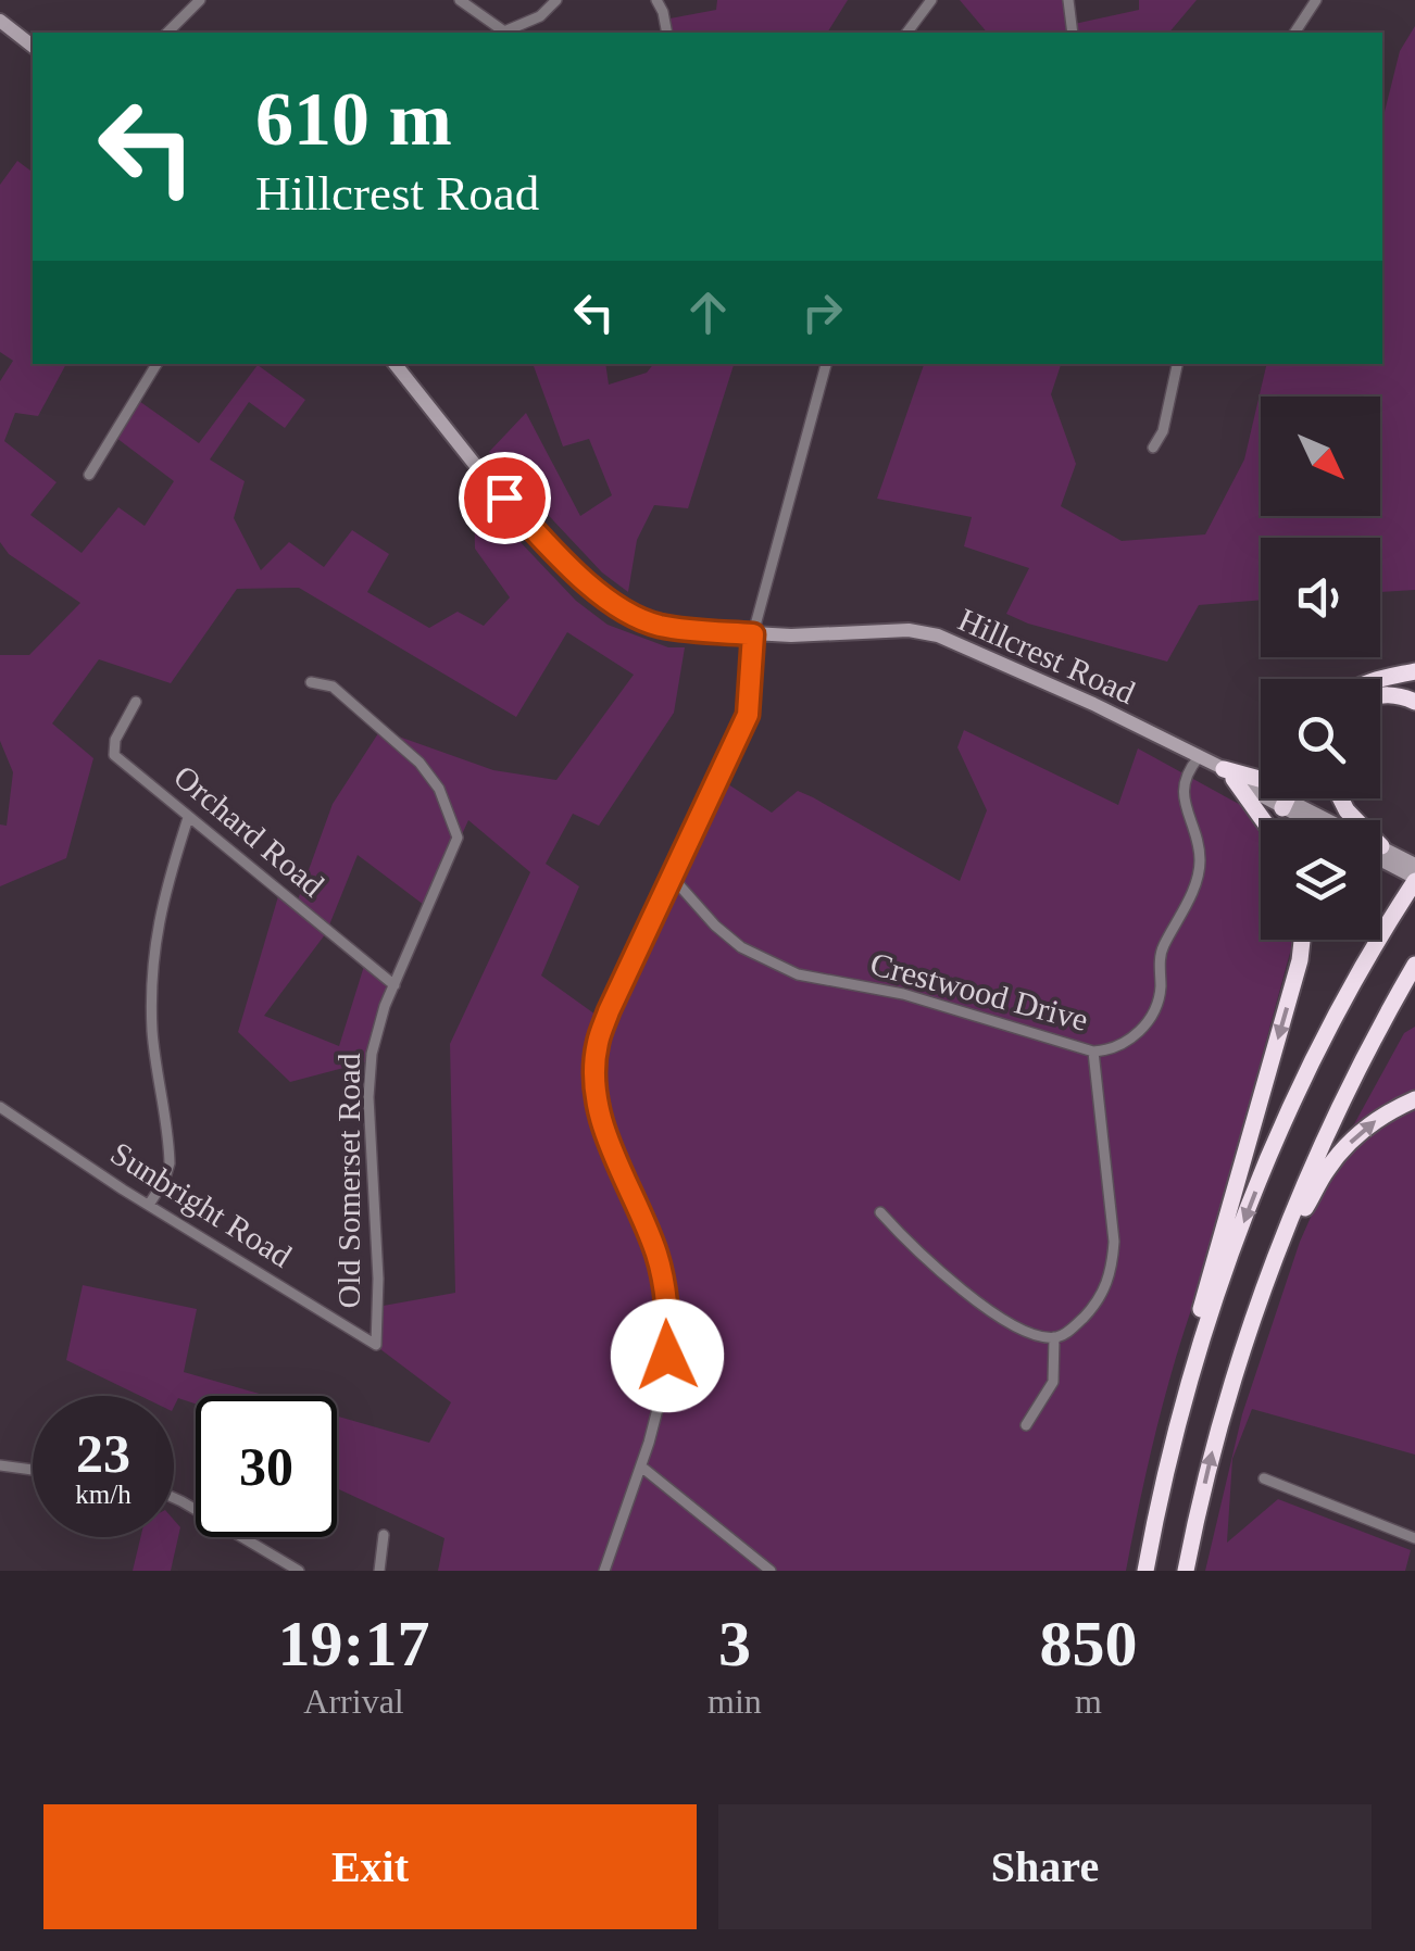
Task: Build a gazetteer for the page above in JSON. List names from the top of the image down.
{
  "streets": {
    "main road": ["Hillcrest Road"],
    "street": [
      "Orchard Road",
      "Crestwood Drive",
      "Old Somerset Road",
      "Sunbright Road"
    ]
  },
  "crossings": [
    ["Hillcrest Road", "Crestwood Drive"],
    ["Orchard Road", "Old Somerset Road"],
    ["Old Somerset Road", "Sunbright Road"]
  ],
  "north": "bottom right",
  "page": {
    "turn": ["610 m", "Hillcrest Road"],
    "speed": "23 km/h",
    "limit": "30",
    "eta": [
      "19:17",
      "Arrival",
      "3",
      "min",
      "850",
      "m"
    ],
    "buttons": ["Exit", "Share"]
  }
}
